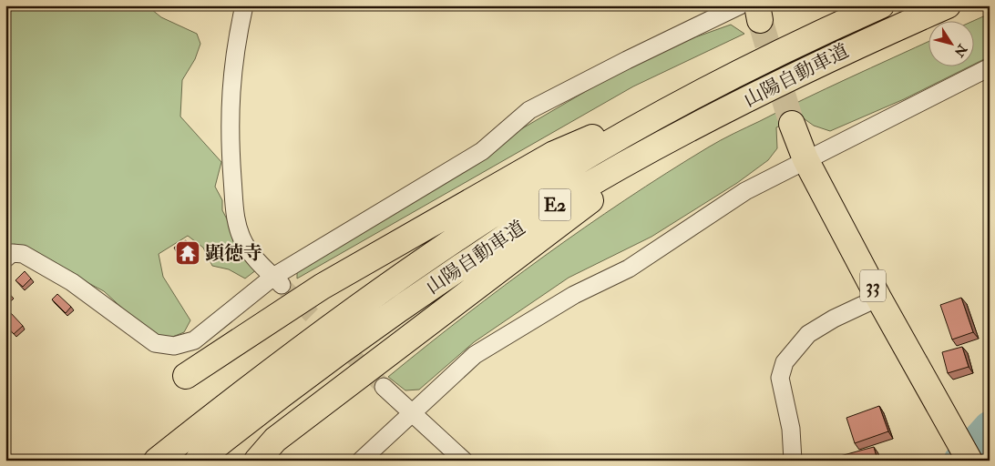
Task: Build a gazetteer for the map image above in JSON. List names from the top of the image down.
{
  "streets": {
    "main road": ["山陽自動車道", "E2", "33"]
  },
  "places": {
    "temple": ["顕徳寺"]
  },
  "north": "bottom right"
}
